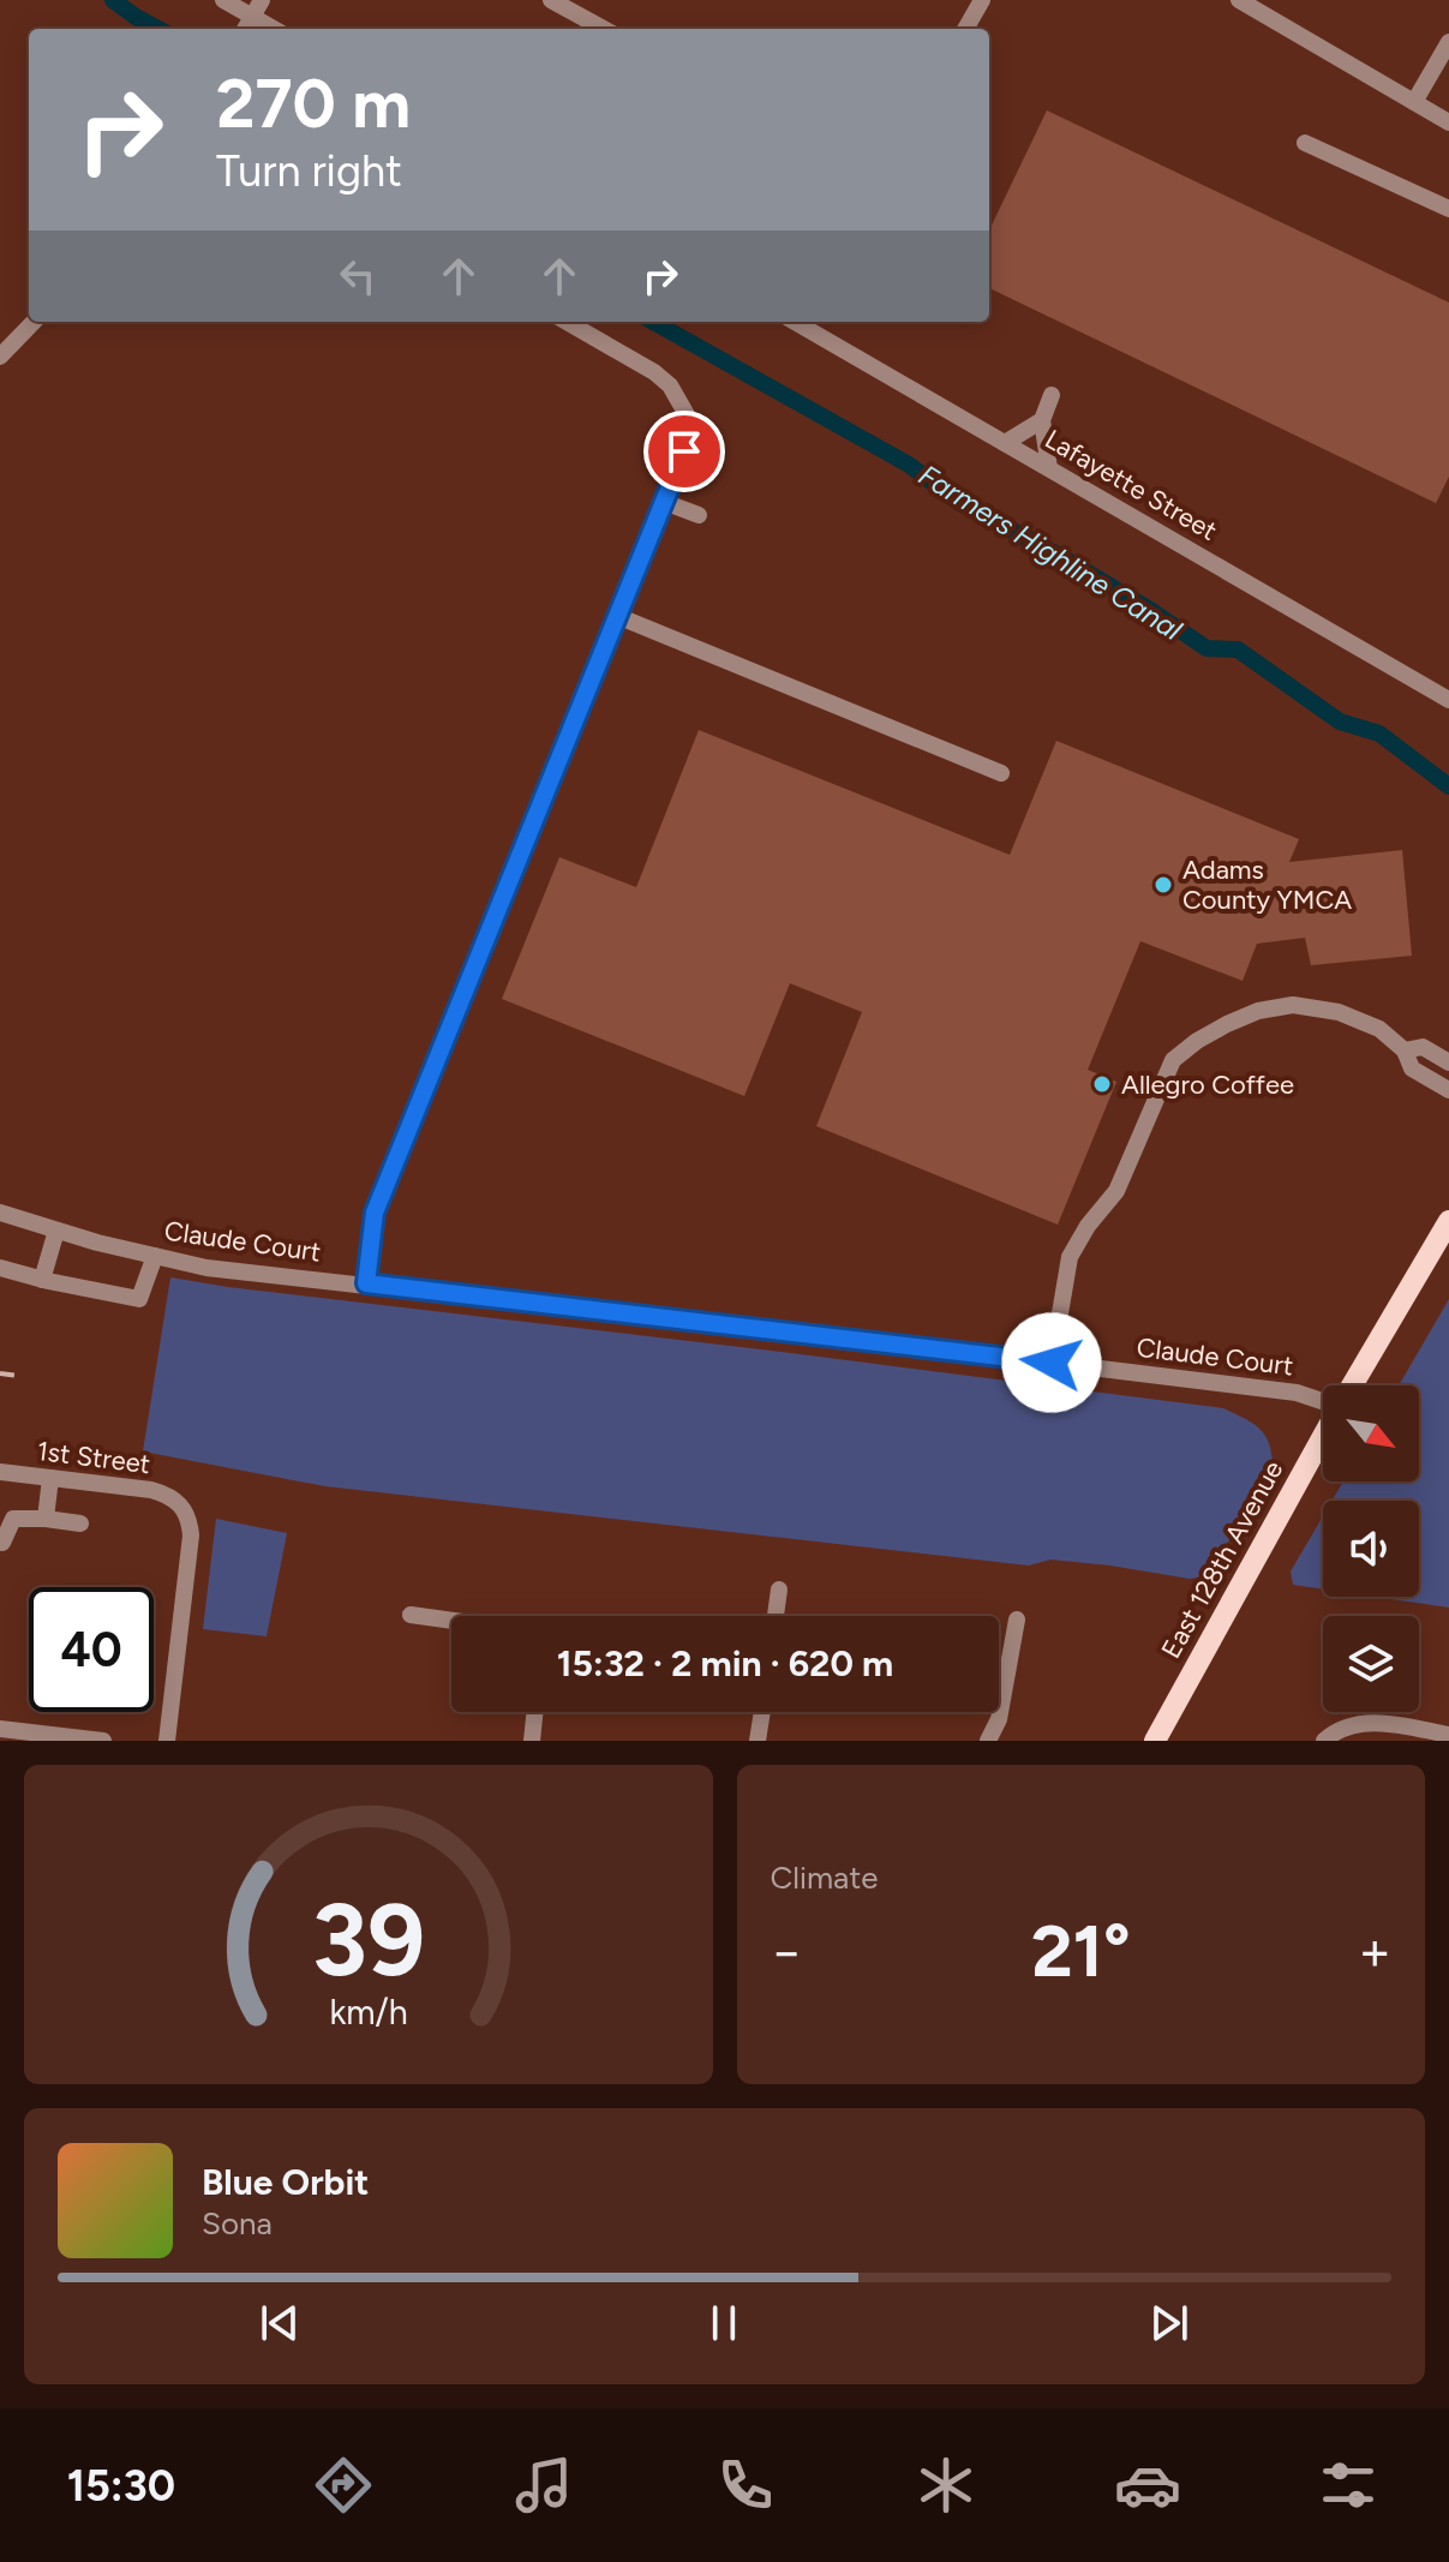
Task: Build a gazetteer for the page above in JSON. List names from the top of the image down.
{
  "streets": {
    "main road": ["East 128th Avenue"],
    "street": ["Lafayette Street", "Claude Court", "1st Street"]
  },
  "water": ["Farmers Highline Canal"],
  "places": ["Adams County YMCA", "Allegro Coffee"],
  "north": "bottom right",
  "page": {
    "turn": ["270 m", "Turn right"],
    "limit": "40",
    "trip": "15:32 · 2 min · 620 m",
    "tile": "Climate",
    "heat": ["−", "21°", "+"],
    "song": ["Blue Orbit", "Sona"],
    "tabs": "15:30",
    "gauge": ["39", "km/h"]
  }
}
